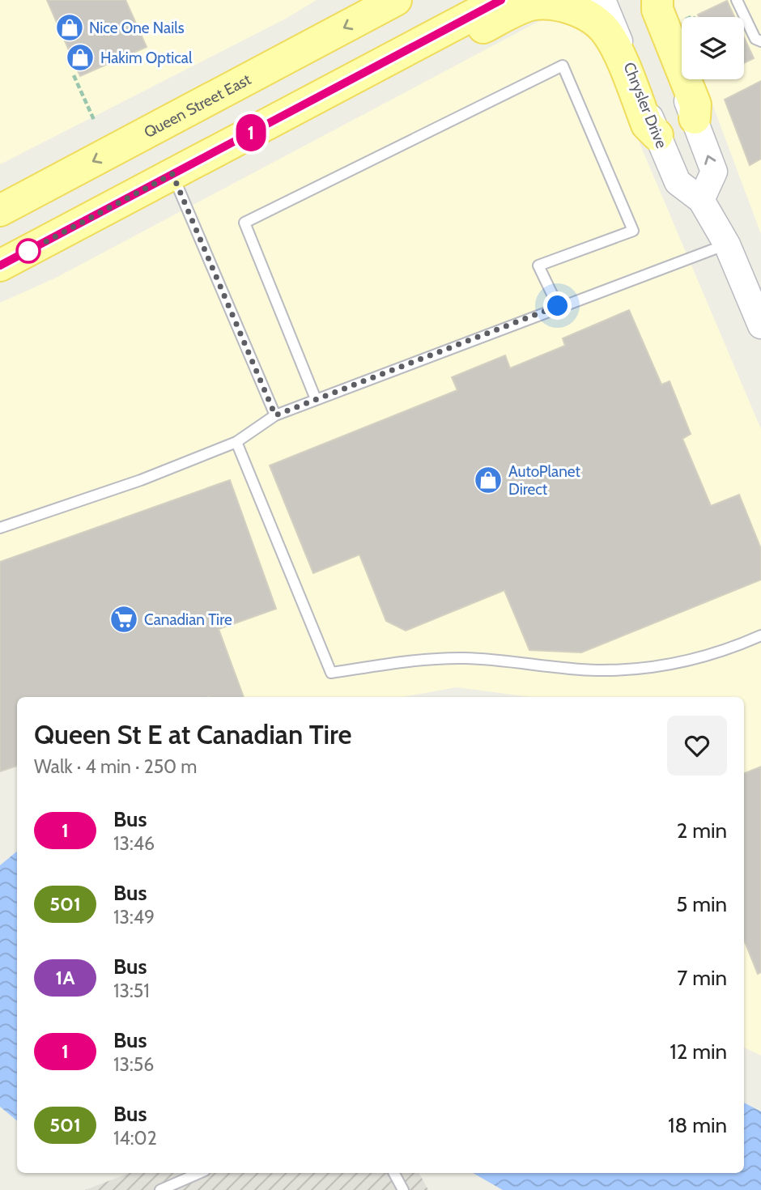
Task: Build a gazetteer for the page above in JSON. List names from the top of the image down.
{
  "streets": {
    "main road": ["Queen Street East"],
    "street": ["Chrysler Drive"]
  },
  "places": {
    "shop": ["Nice One Nails", "Hakim Optical", "AutoPlanet Direct"],
    "supermarket": ["Canadian Tire"]
  },
  "lines": ["bus line 1"],
  "page": {
    "on_map": "1",
    "heading": ["Queen St E at Canadian Tire", "Walk · 4 min · 250 m"],
    "list": [
      {
        "mark": "1",
        "name": "Bus",
        "note": "13:46",
        "value": "2 min"
      },
      {
        "mark": "501",
        "name": "Bus",
        "note": "13:49",
        "value": "5 min"
      },
      {
        "mark": "1A",
        "name": "Bus",
        "note": "13:51",
        "value": "7 min"
      },
      {
        "mark": "1",
        "name": "Bus",
        "note": "13:56",
        "value": "12 min"
      },
      {
        "mark": "501",
        "name": "Bus",
        "note": "14:02",
        "value": "18 min"
      }
    ]
  }
}
